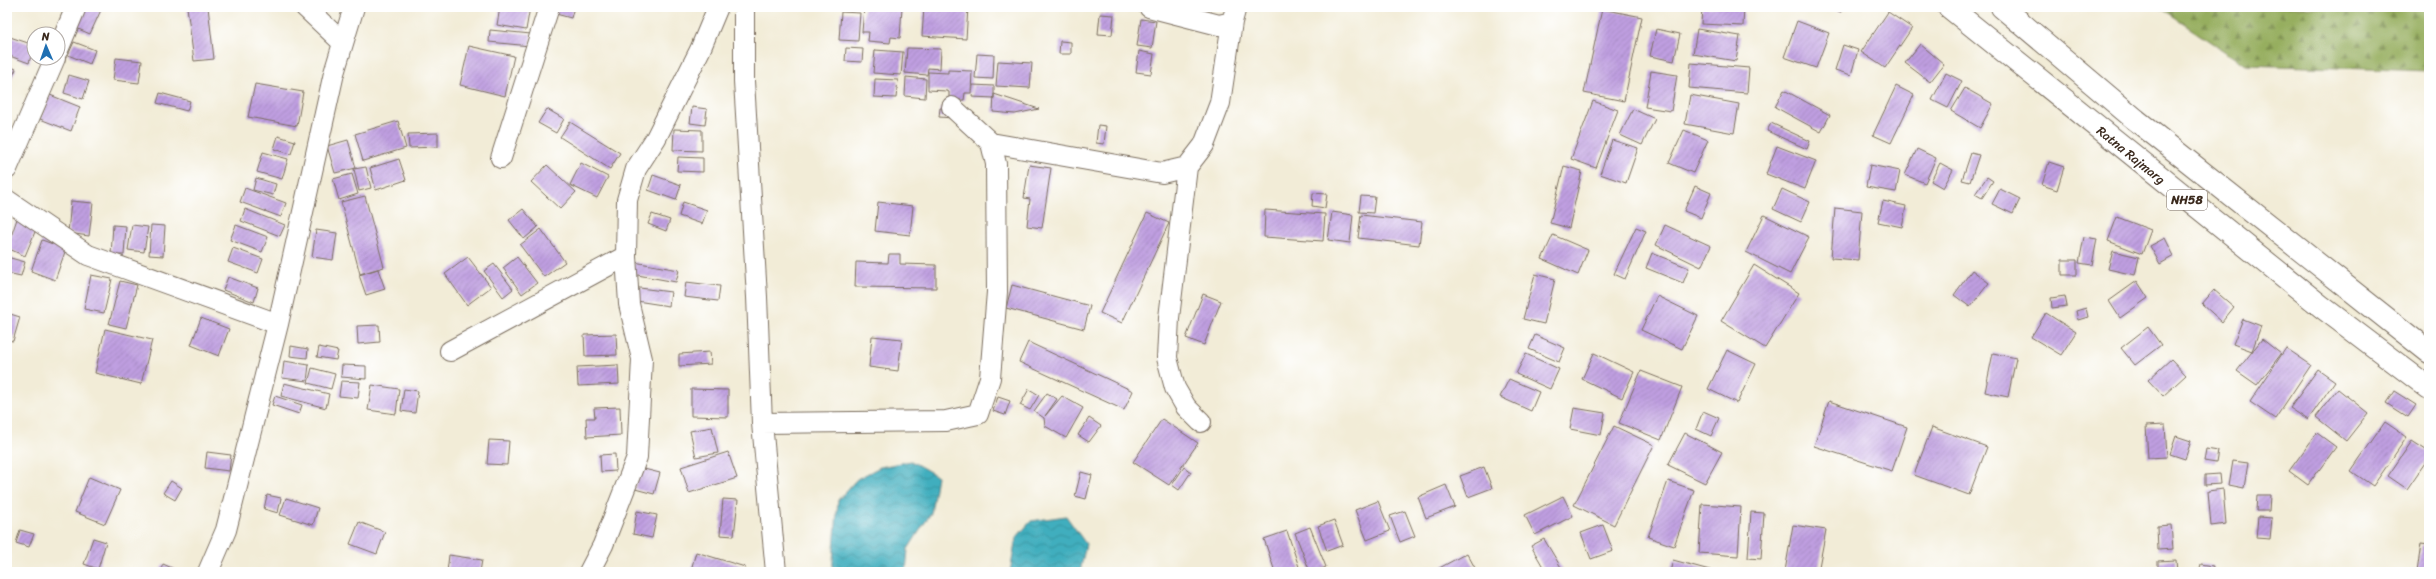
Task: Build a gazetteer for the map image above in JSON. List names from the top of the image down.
{
  "streets": {
    "main road": ["Ratna Rajmarg", "NH58"]
  },
  "north": "top"
}
